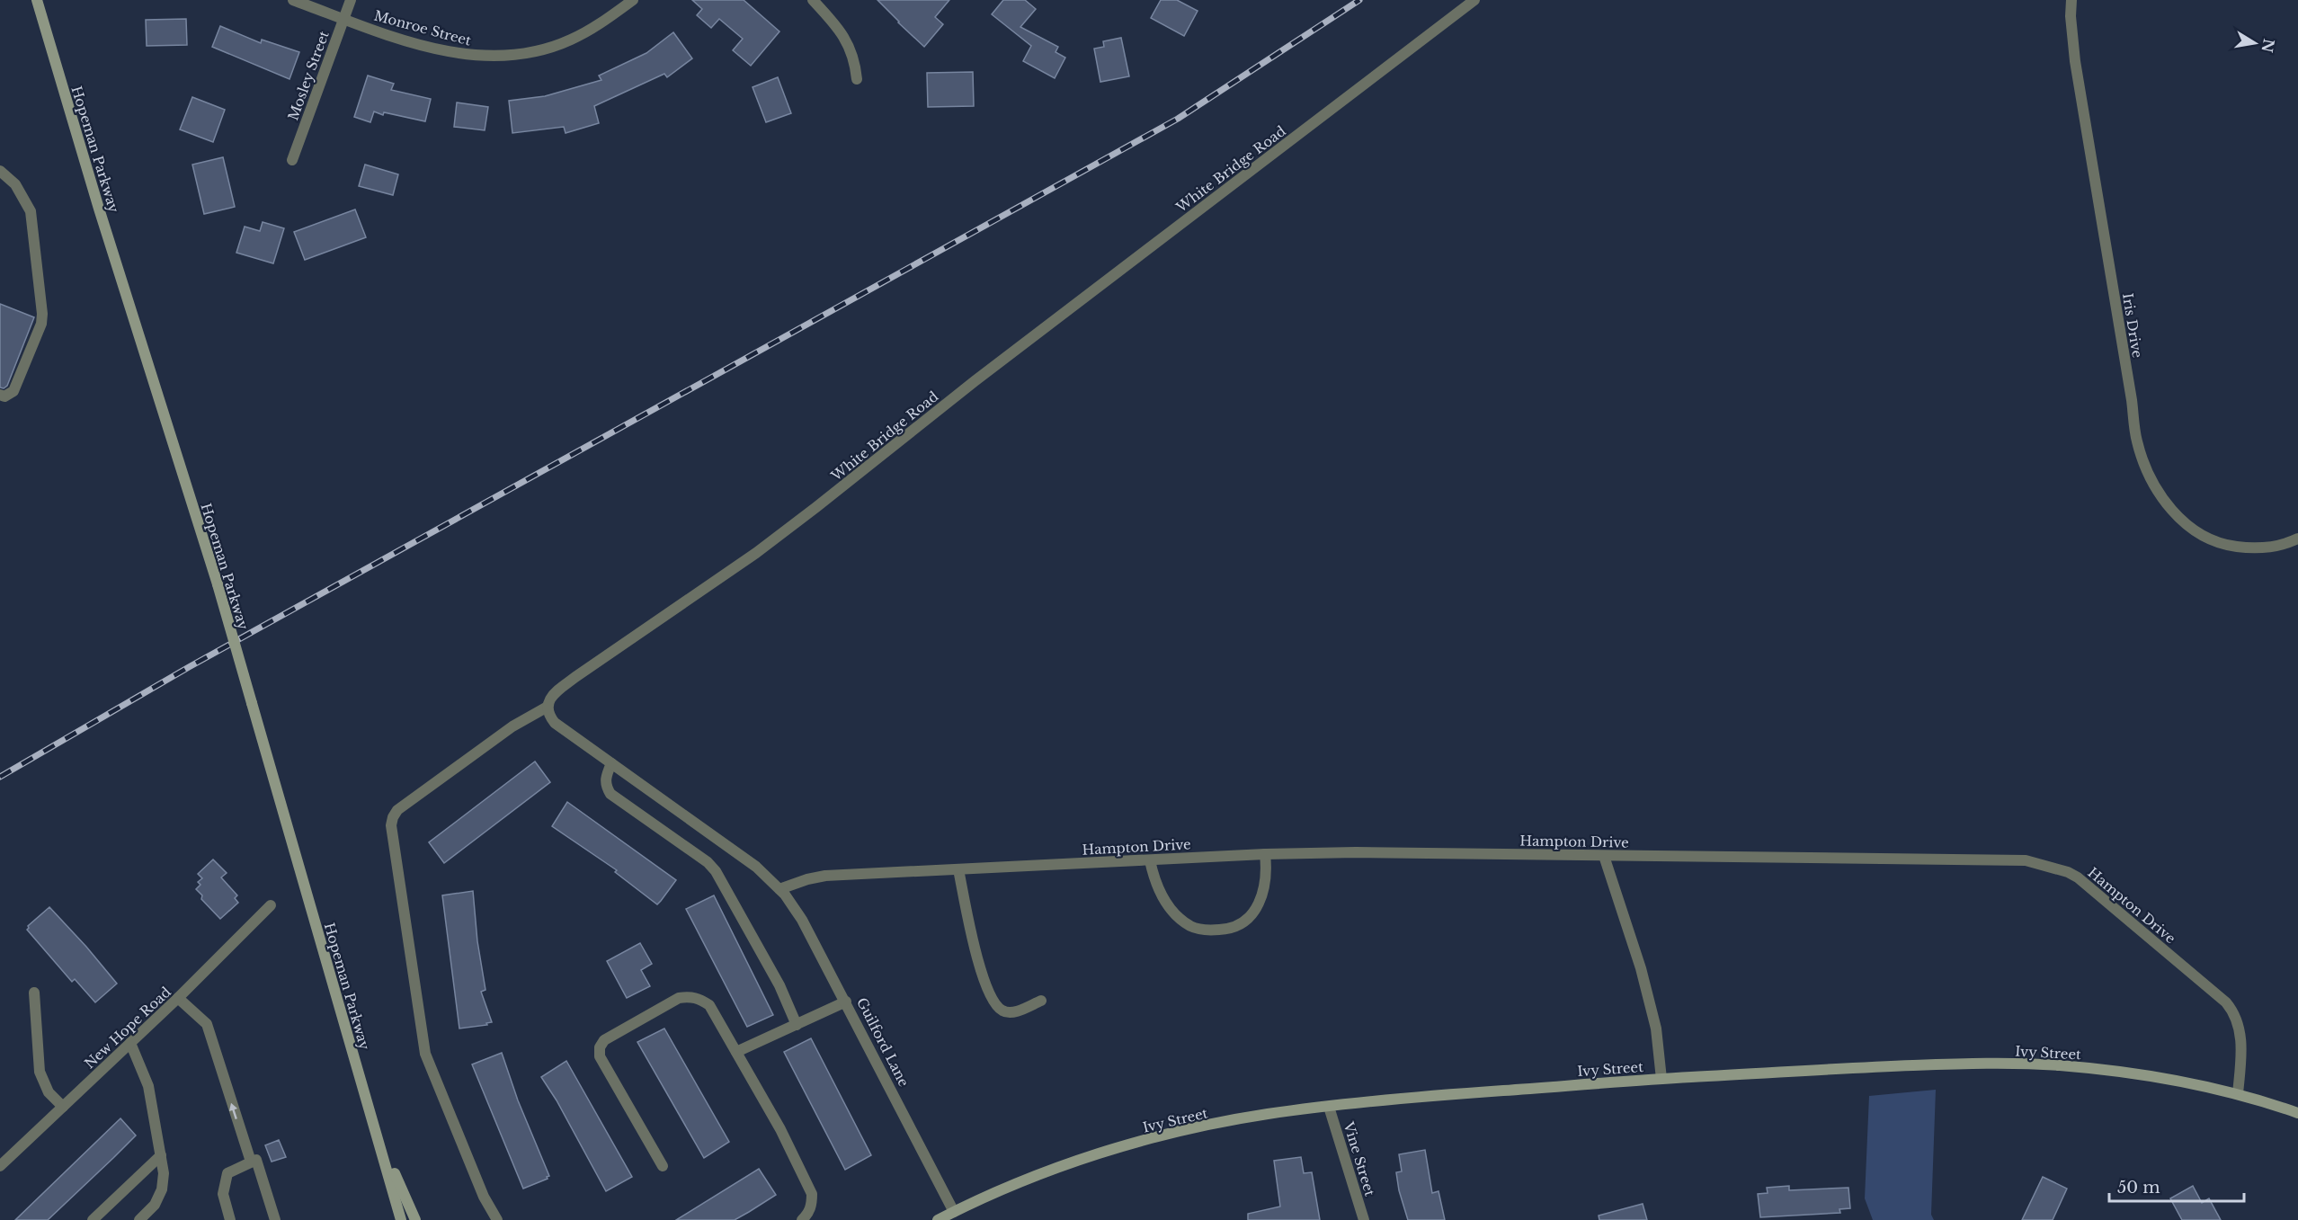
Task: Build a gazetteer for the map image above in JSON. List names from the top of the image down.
{
  "streets": {
    "main road": ["Hopeman Parkway", "Ivy Street"],
    "street": [
      "Monroe Street",
      "Mosley Street",
      "White Bridge Road",
      "Iris Drive",
      "Hampton Drive",
      "New Hope Road",
      "Guilford Lane",
      "Vine Street"
    ]
  },
  "crossings": [
    ["Monroe Street", "Mosley Street"],
    ["Hampton Drive", "Guilford Lane"],
    ["Hampton Drive", "Ivy Street"],
    ["Guilford Lane", "Ivy Street"],
    ["Ivy Street", "Vine Street"]
  ],
  "scale_bar": "50 m",
  "north": "right"
}
